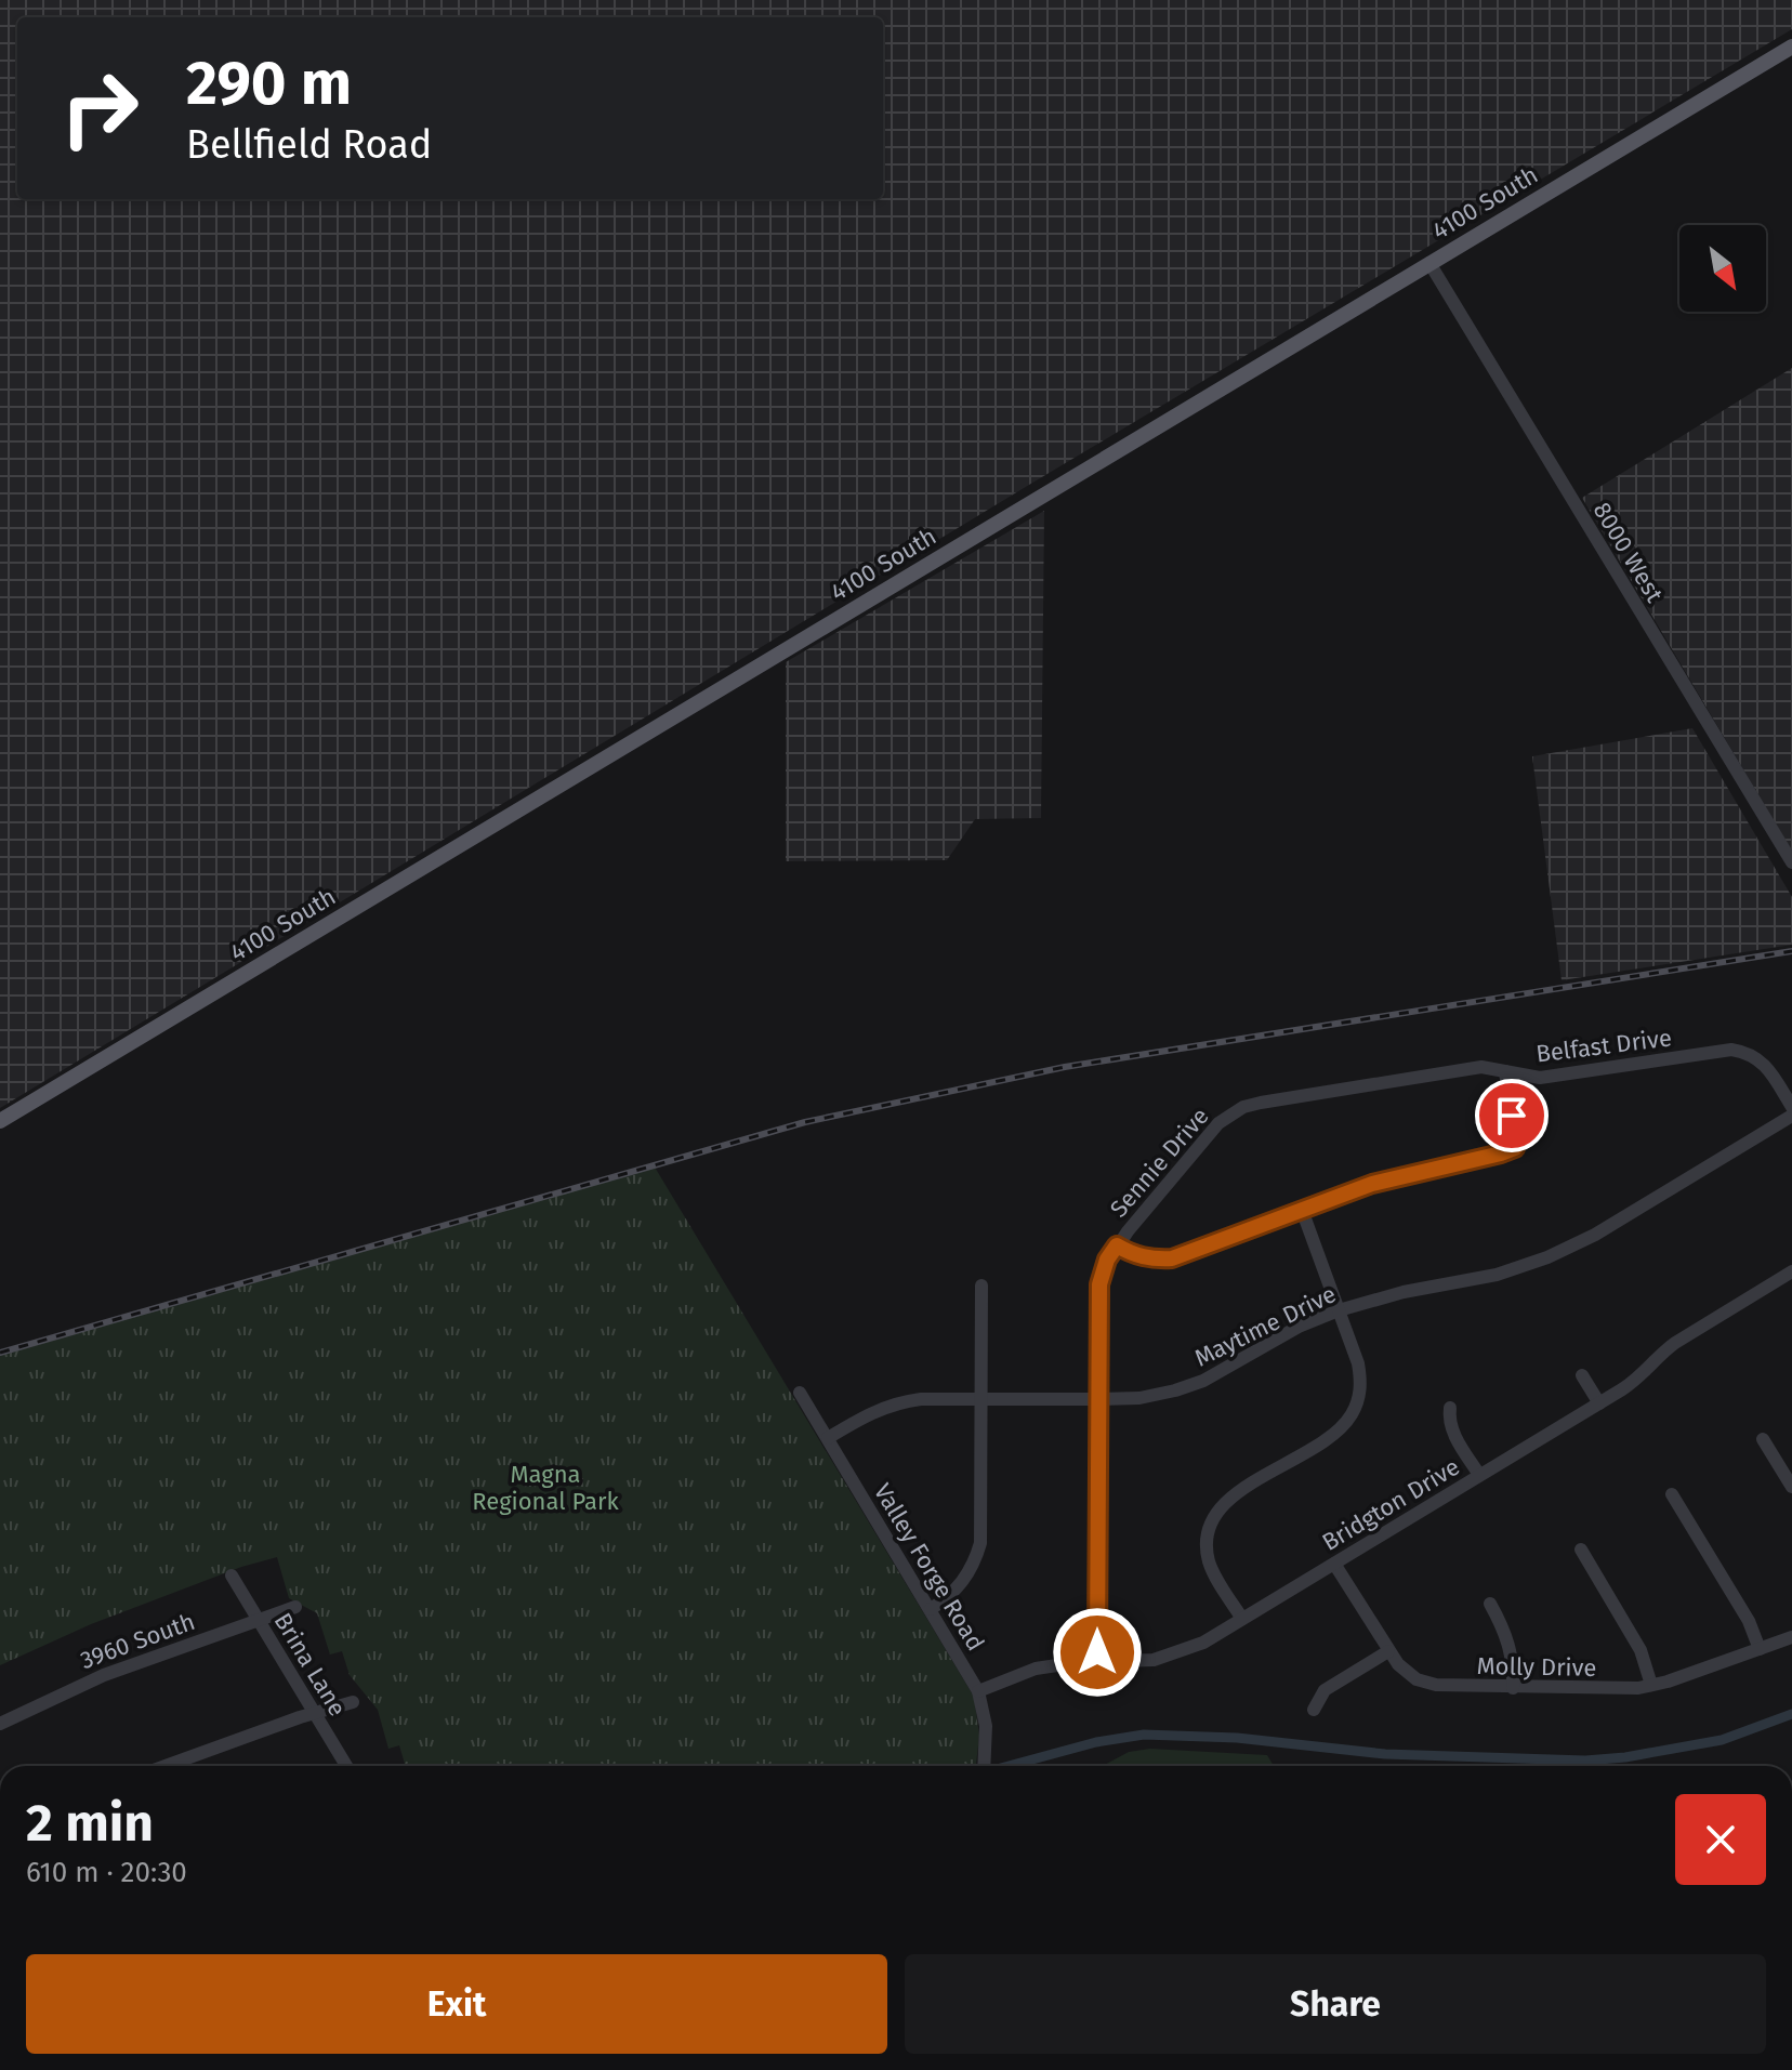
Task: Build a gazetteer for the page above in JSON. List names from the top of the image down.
{
  "streets": {
    "main road": ["4100 South"],
    "street": [
      "8000 West",
      "Belfast Drive",
      "Sennie Drive",
      "Maytime Drive",
      "Bridgton Drive",
      "Valley Forge Road",
      "3960 South",
      "Brina Lane",
      "Molly Drive"
    ]
  },
  "crossings": [
    ["4100 South", "8000 West"],
    ["Belfast Drive", "Sennie Drive"],
    ["Sennie Drive", "Maytime Drive"],
    ["Sennie Drive", "Bridgton Drive"],
    ["Maytime Drive", "Valley Forge Road"],
    ["Bridgton Drive", "Valley Forge Road"],
    ["Bridgton Drive", "Molly Drive"],
    ["3960 South", "Brina Lane"]
  ],
  "parks": ["Magna Regional Park"],
  "north": "bottom right",
  "page": {
    "turn": ["290 m", "Bellfield Road"],
    "heading": ["2 min", "610 m · 20:30"],
    "buttons": ["Exit", "Share"]
  }
}
